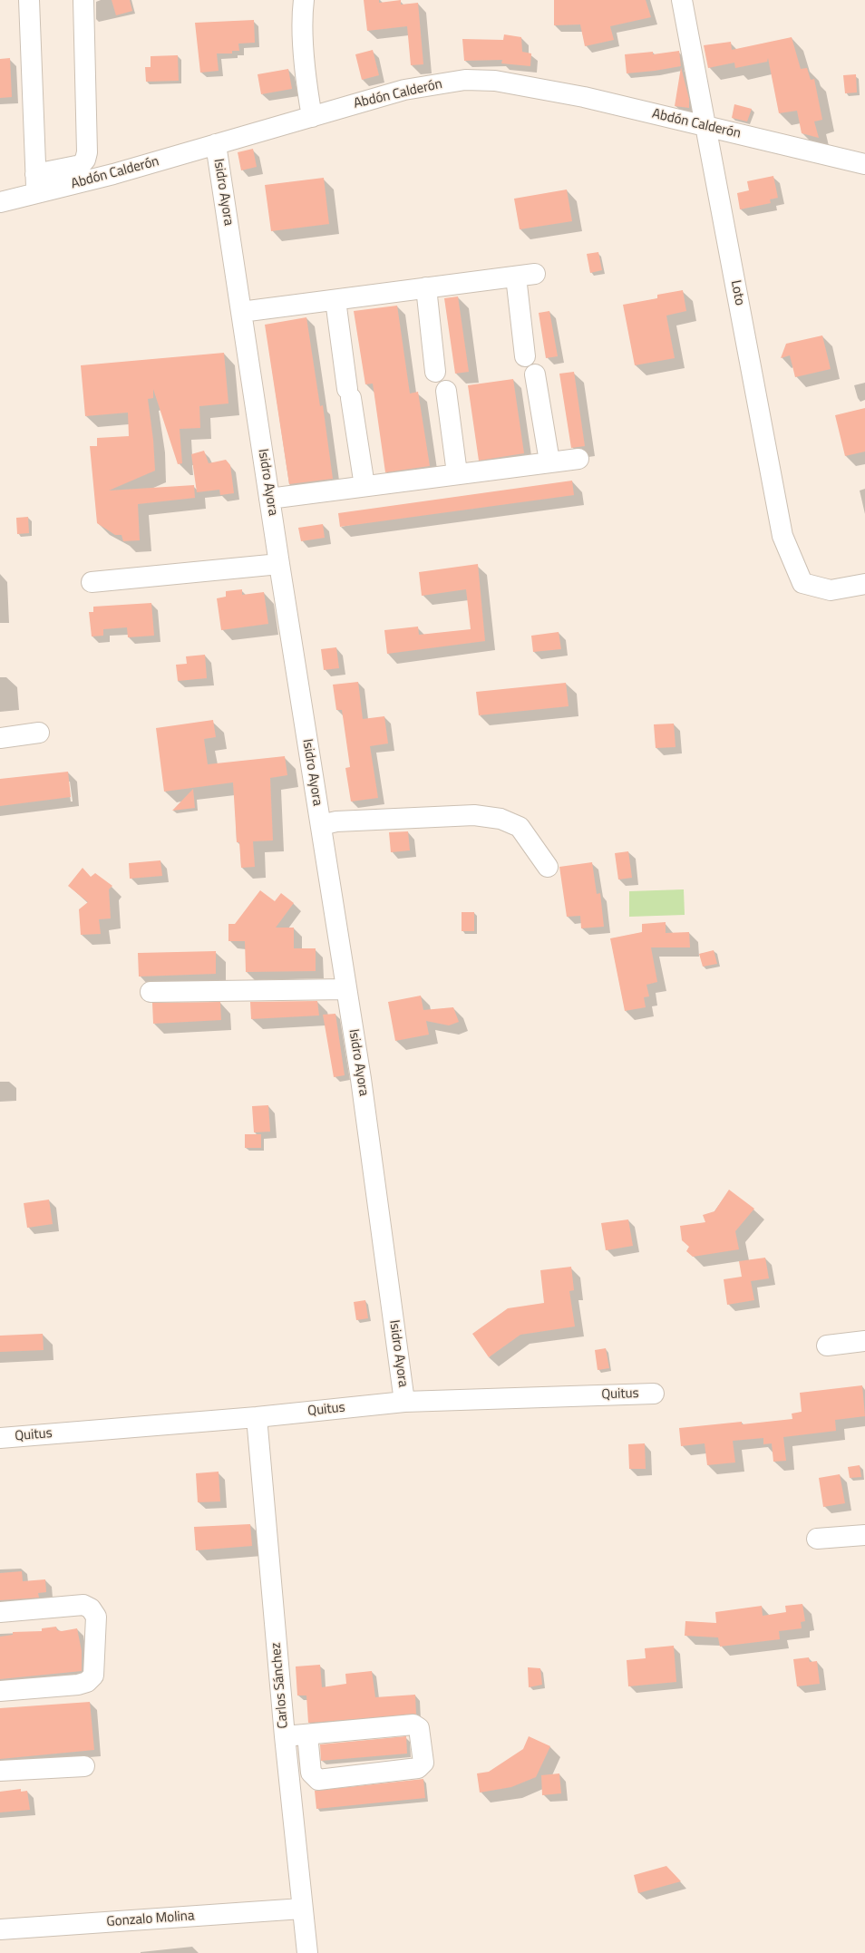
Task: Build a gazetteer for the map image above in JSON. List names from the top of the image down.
{
  "streets": {
    "street": [
      "Abdón Calderón",
      "Isidro Ayora",
      "Loto",
      "Quitus",
      "Carlos Sánchez",
      "Gonzalo Molina"
    ]
  },
  "crossings": [
    ["Abdón Calderón", "Isidro Ayora"],
    ["Abdón Calderón", "Loto"],
    ["Isidro Ayora", "Quitus"],
    ["Quitus", "Carlos Sánchez"],
    ["Carlos Sánchez", "Gonzalo Molina"]
  ]
}
